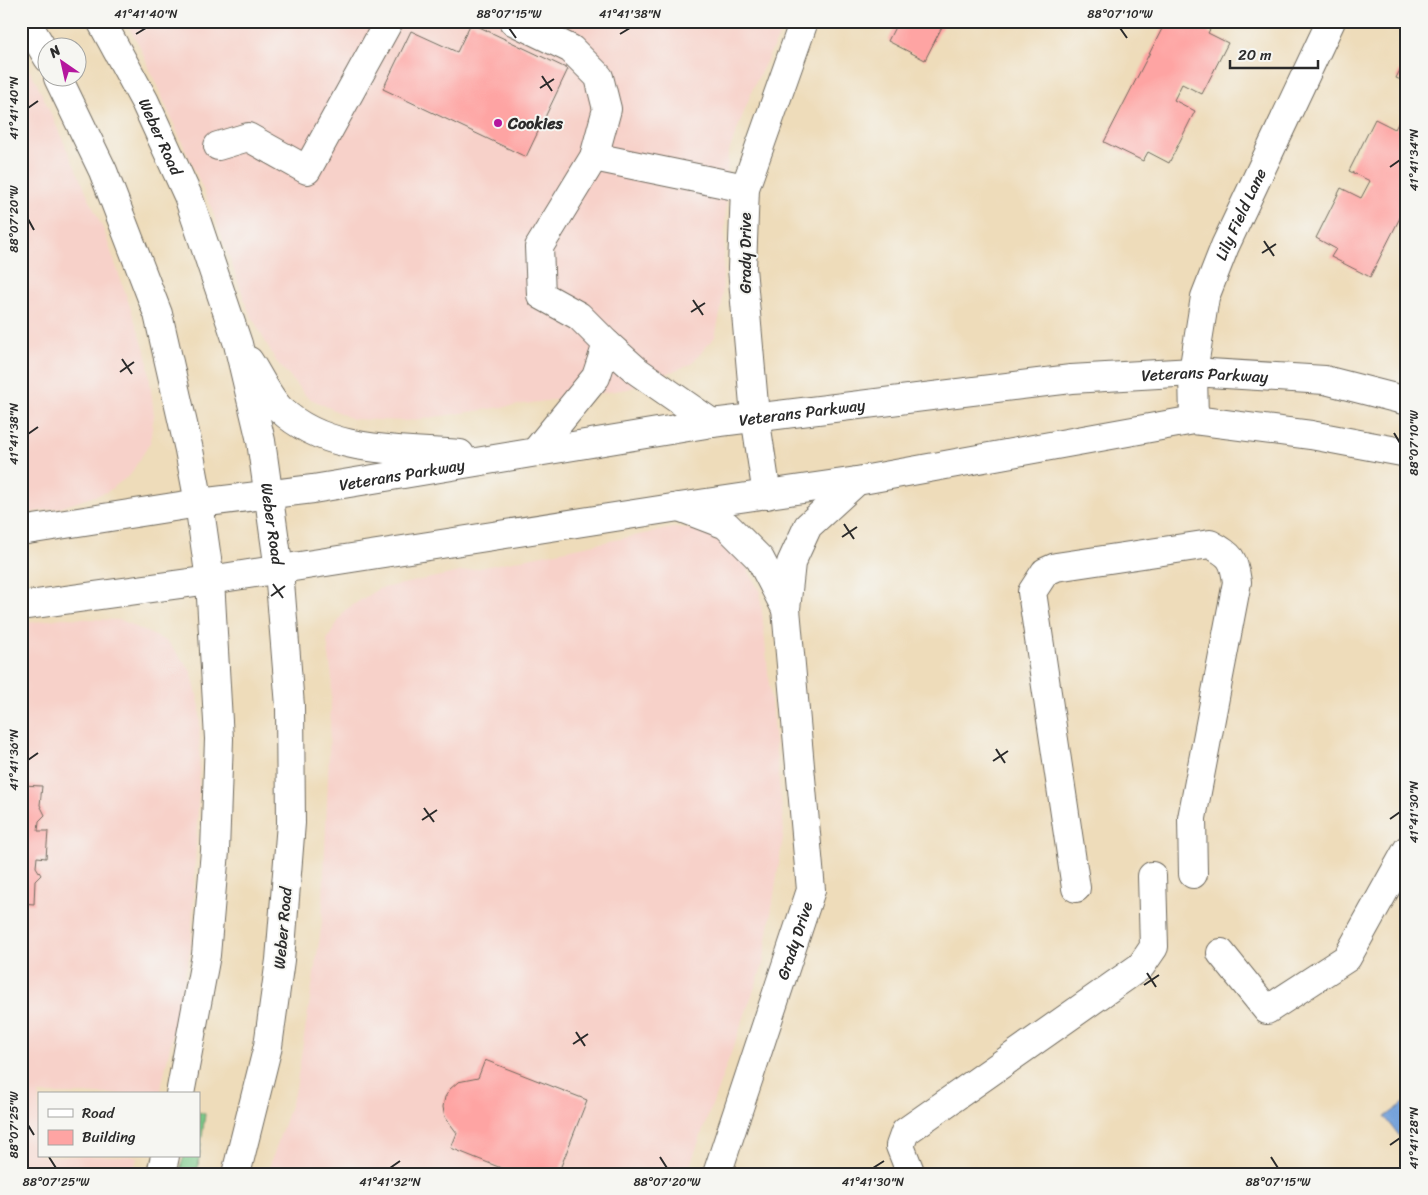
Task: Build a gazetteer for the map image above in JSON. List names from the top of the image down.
{
  "streets": {
    "main road": [
      "Weber Road",
      "Lily Field Lane",
      "Grady Drive",
      "Veterans Parkway"
    ]
  },
  "crossings": [
    ["Weber Road", "Veterans Parkway"],
    ["Lily Field Lane", "Veterans Parkway"],
    ["Grady Drive", "Veterans Parkway"]
  ],
  "places": ["Cookies"],
  "legend": ["Road", "Building"],
  "scale_bar": "20 m",
  "north": "top left",
  "coordinates": [
    "41°41'40\"N",
    "88°07'15\"W",
    "41°41'38\"N",
    "88°07'10\"W",
    "41°41'34\"N",
    "88°07'20\"W",
    "41°41'36\"N",
    "41°41'30\"N",
    "88°07'25\"W",
    "41°41'28\"N",
    "41°41'32\"N"
  ]
}
